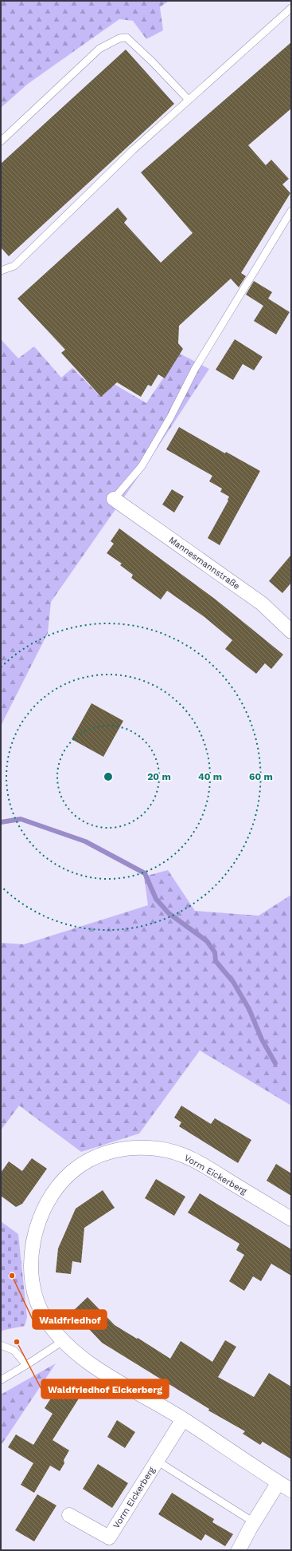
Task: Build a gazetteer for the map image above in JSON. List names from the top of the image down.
{
  "streets": {
    "street": ["Mannesmannstraße", "Vorm Eickerberg"]
  },
  "places": ["Waldfriedhof", "Waldfriedhof Eickerberg"],
  "rings": ["20 m", "40 m", "60 m"]
}
